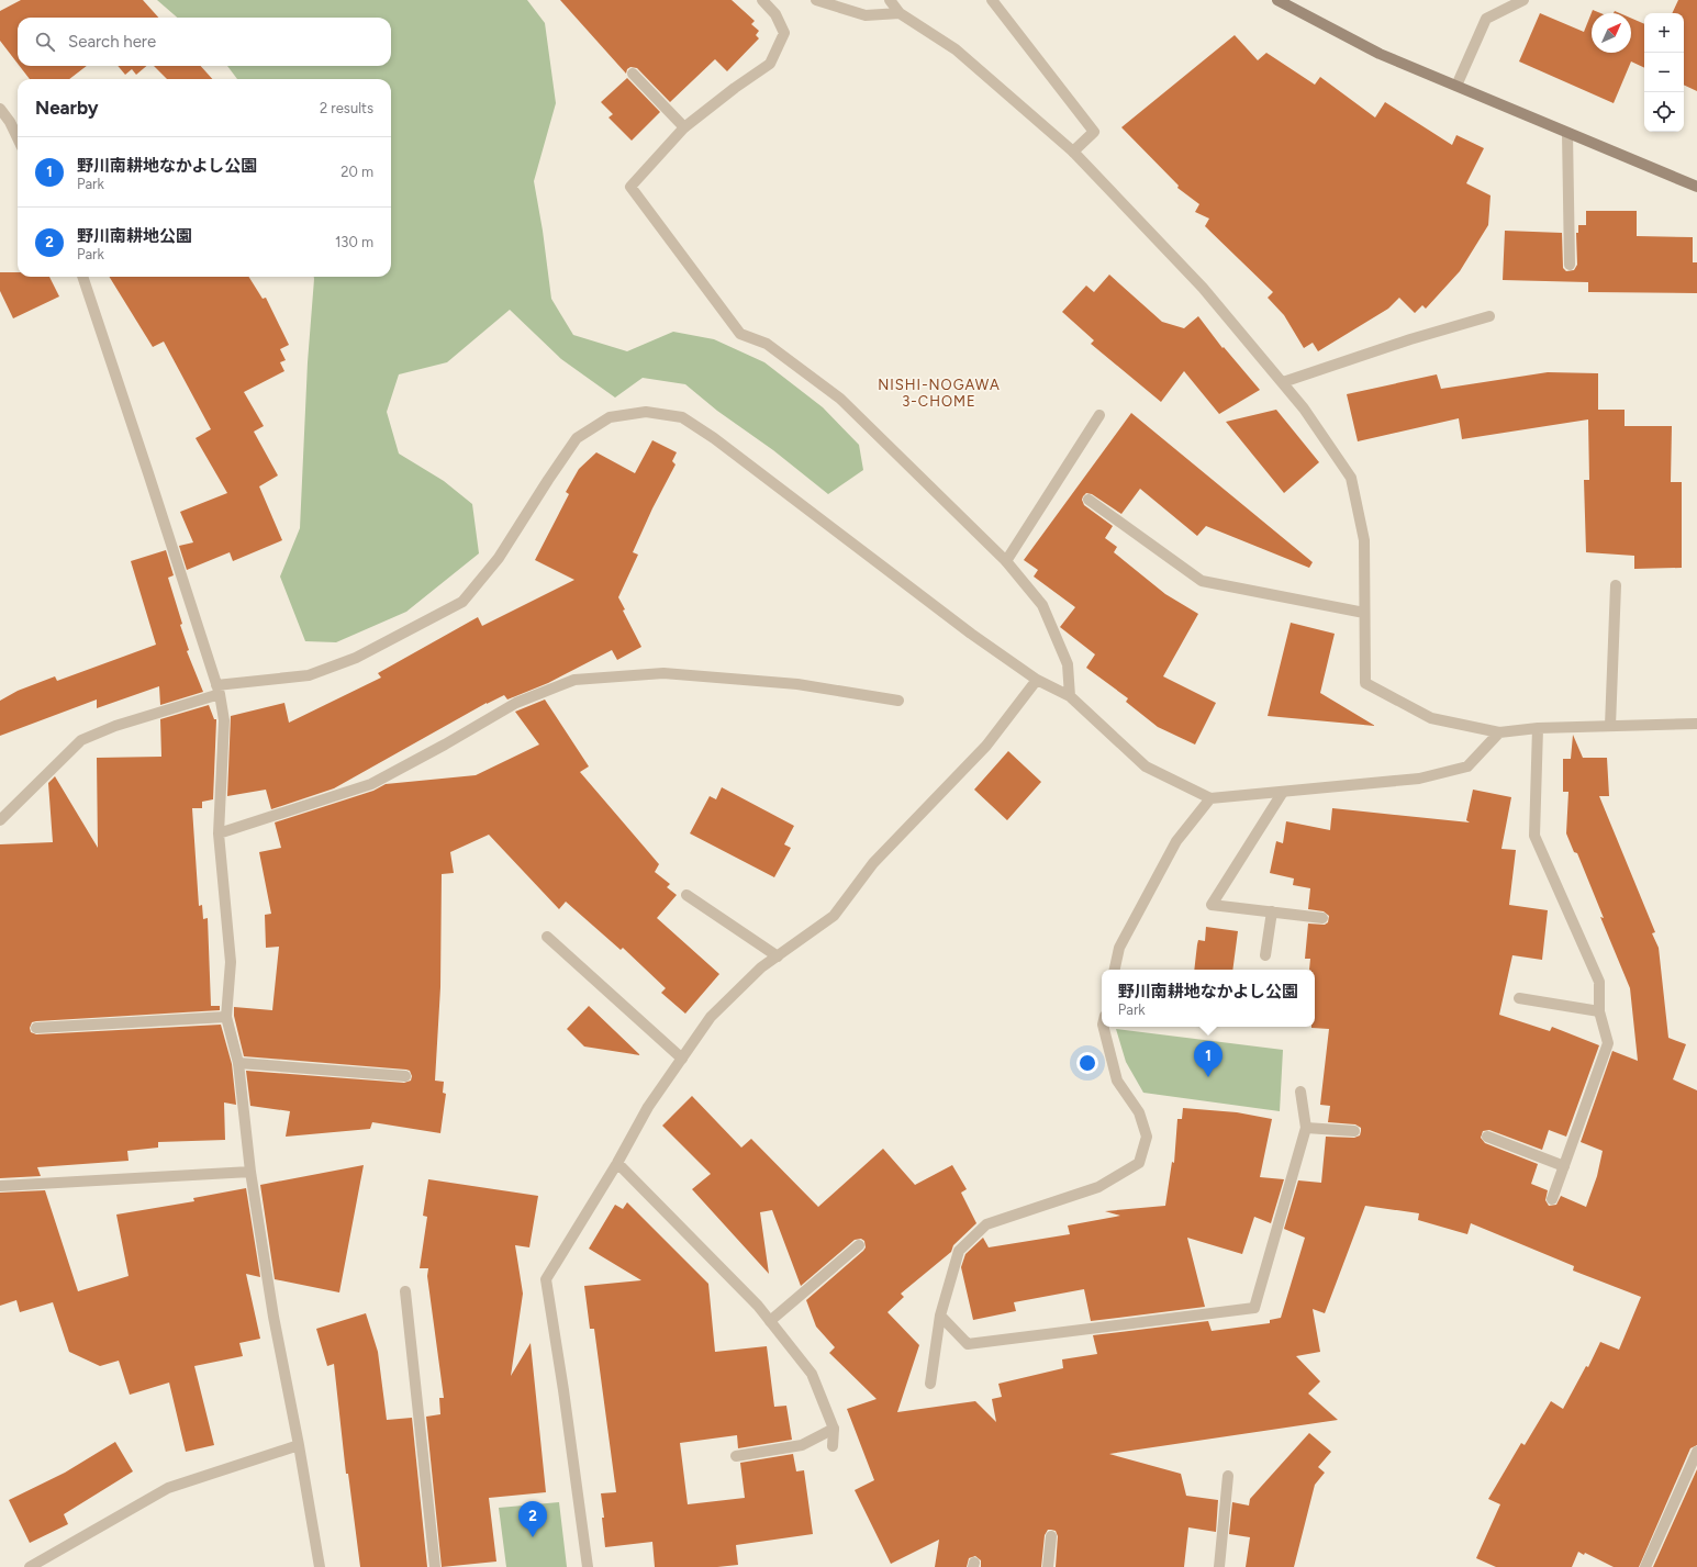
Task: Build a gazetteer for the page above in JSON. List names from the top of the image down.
{
  "districts": ["NISHI-NOGAWA 3-CHOME"],
  "north": "top right",
  "page": {
    "map_buttons": ["+", "−"],
    "search": "Search here",
    "heading": ["Nearby", "2 results"],
    "list": [
      {
        "mark": "1",
        "name": "野川南耕地なかよし公園",
        "note": "Park",
        "value": "20 m"
      },
      {
        "mark": "2",
        "name": "野川南耕地公園",
        "note": "Park",
        "value": "130 m"
      }
    ],
    "popup": ["野川南耕地なかよし公園", "Park"],
    "pins": ["1", "2"]
  }
}
